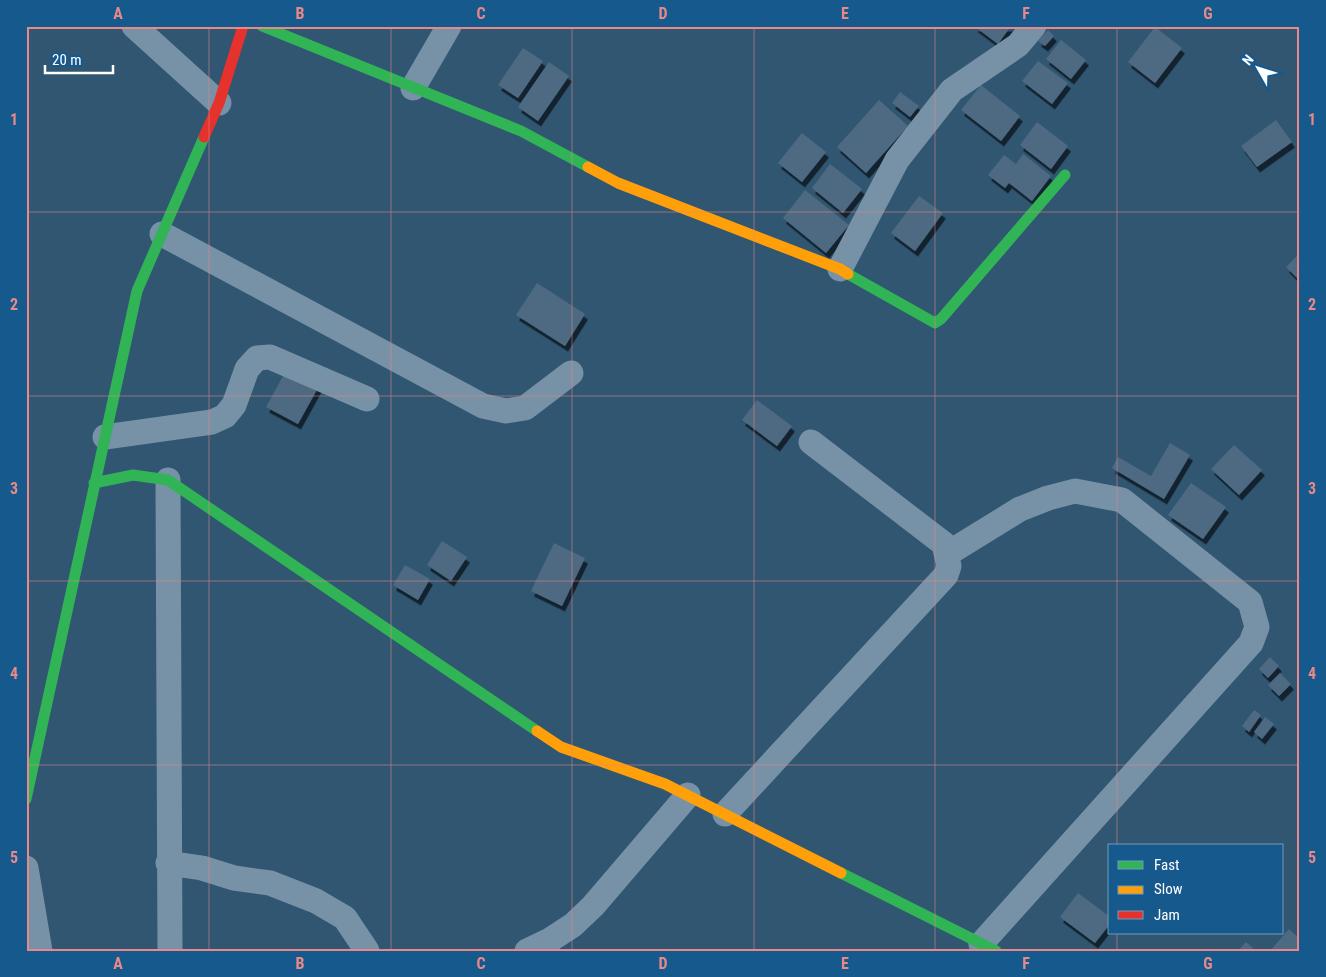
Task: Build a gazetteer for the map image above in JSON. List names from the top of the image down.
{
  "legend": ["Fast", "Slow", "Jam"],
  "scale_bar": "20 m",
  "north": "top left",
  "grid": {
    "columns": [
      "A",
      "B",
      "C",
      "D",
      "E",
      "F",
      "G"
    ],
    "rows": [
      "1",
      "2",
      "3",
      "4",
      "5"
    ]
  }
}
